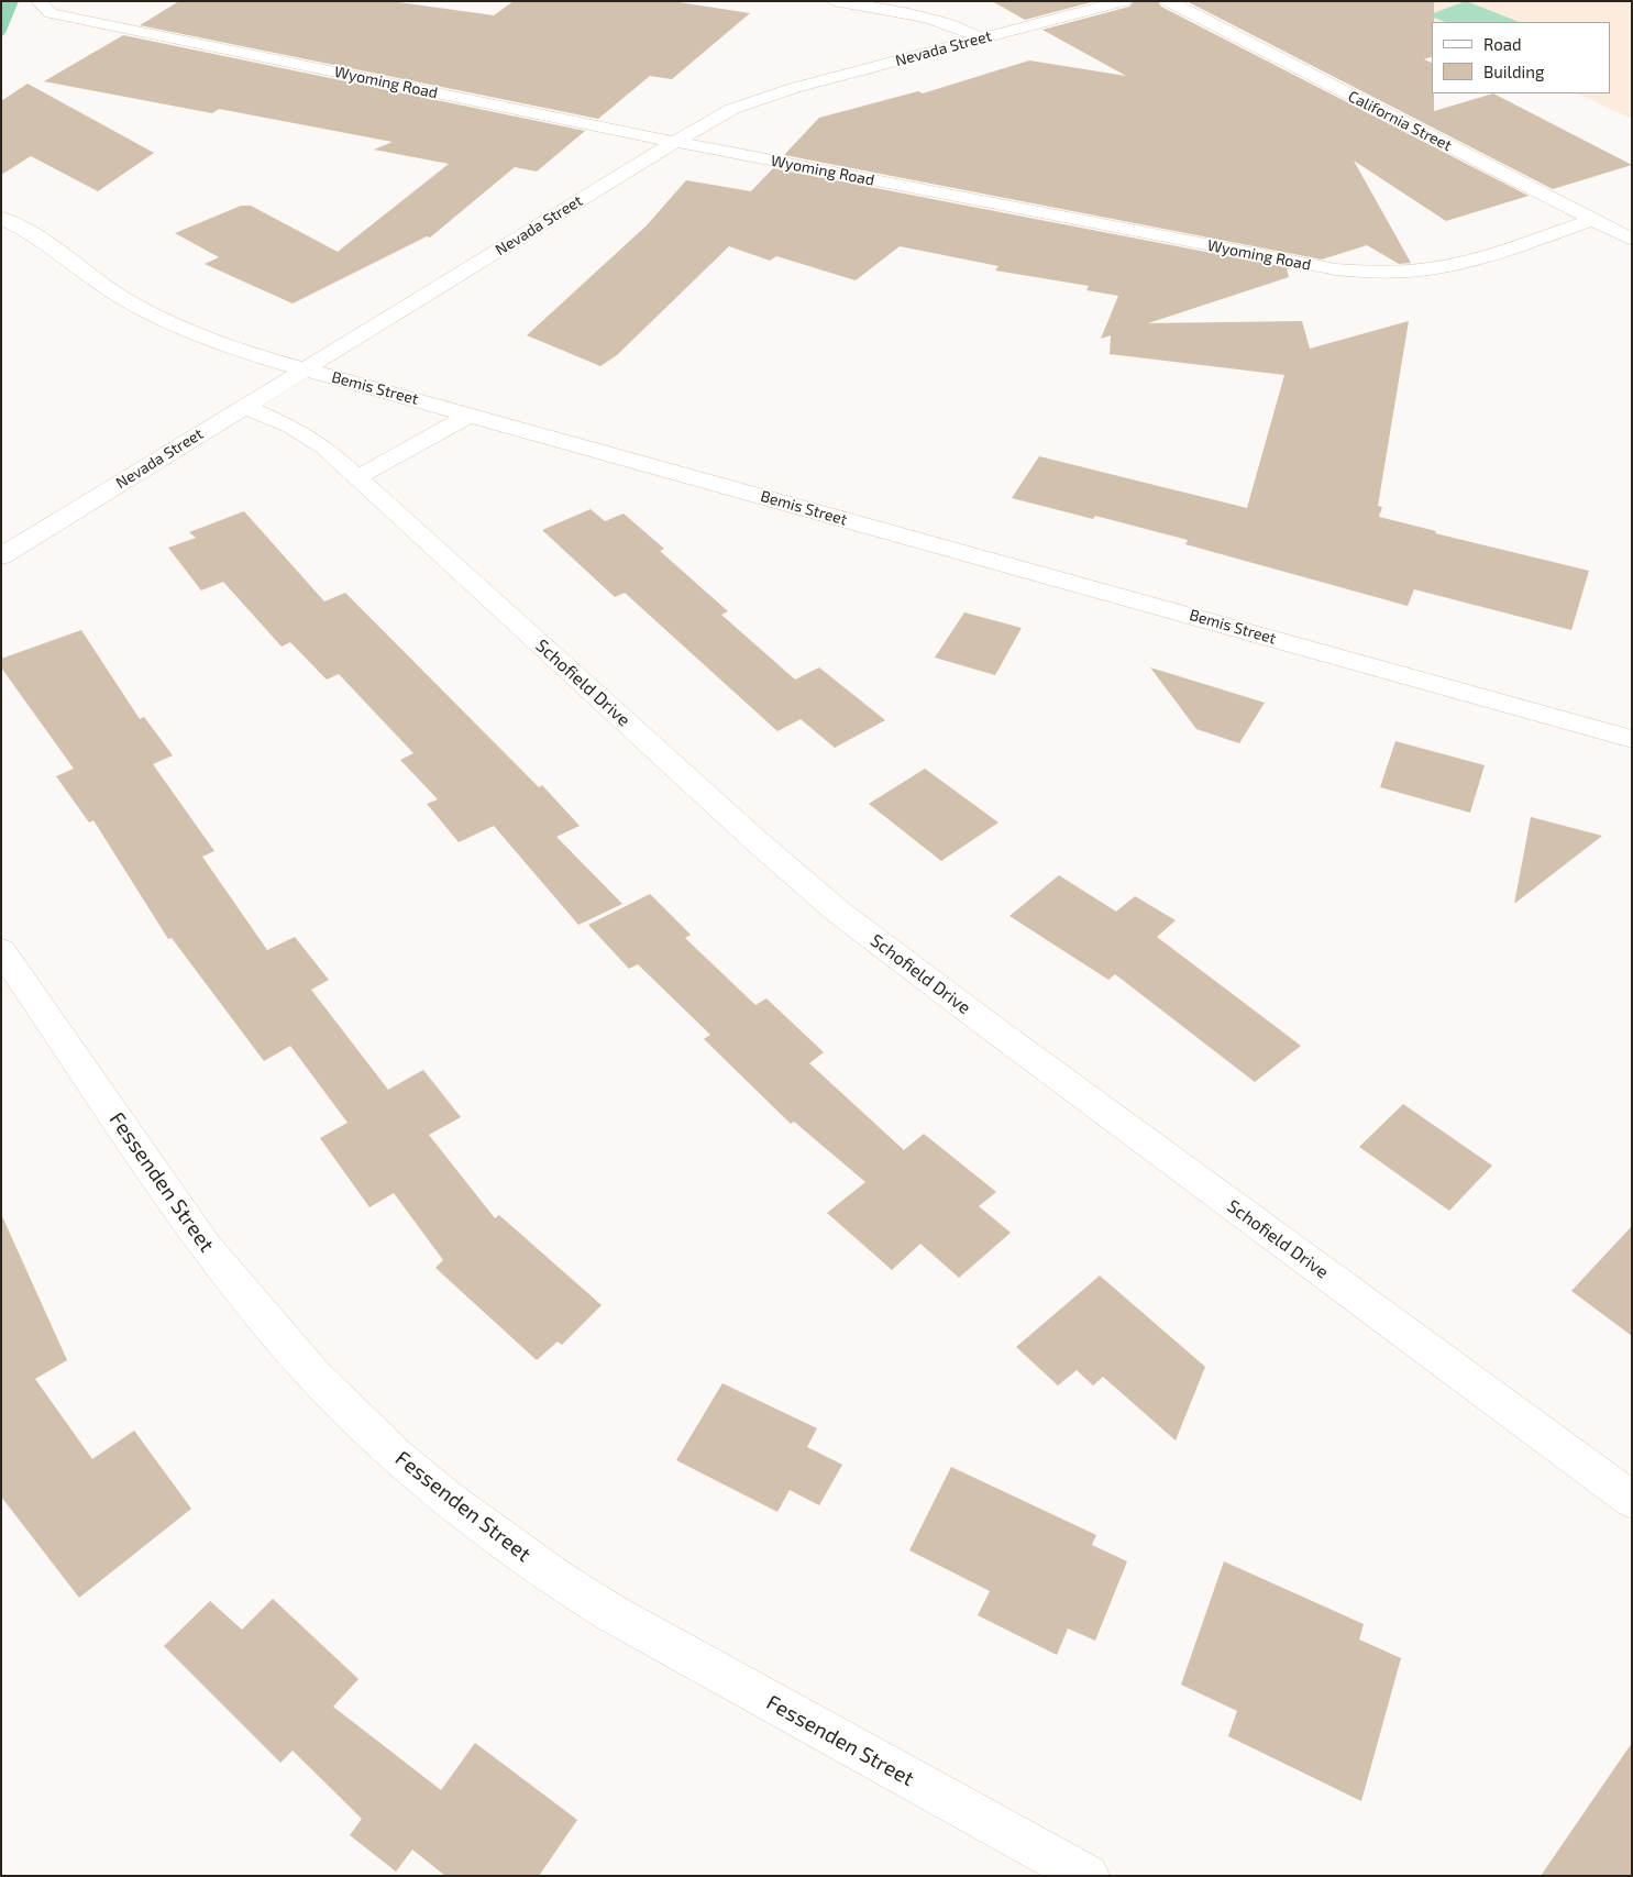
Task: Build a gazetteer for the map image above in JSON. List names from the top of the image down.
{
  "streets": {
    "street": [
      "Nevada Street",
      "Wyoming Road",
      "California Street",
      "Bemis Street",
      "Schofield Drive",
      "Fessenden Street"
    ]
  },
  "crossings": [
    ["Nevada Street", "Wyoming Road"],
    ["Nevada Street", "Bemis Street"],
    ["Nevada Street", "Schofield Drive"],
    ["Wyoming Road", "California Street"]
  ],
  "legend": ["Road", "Building"]
}
